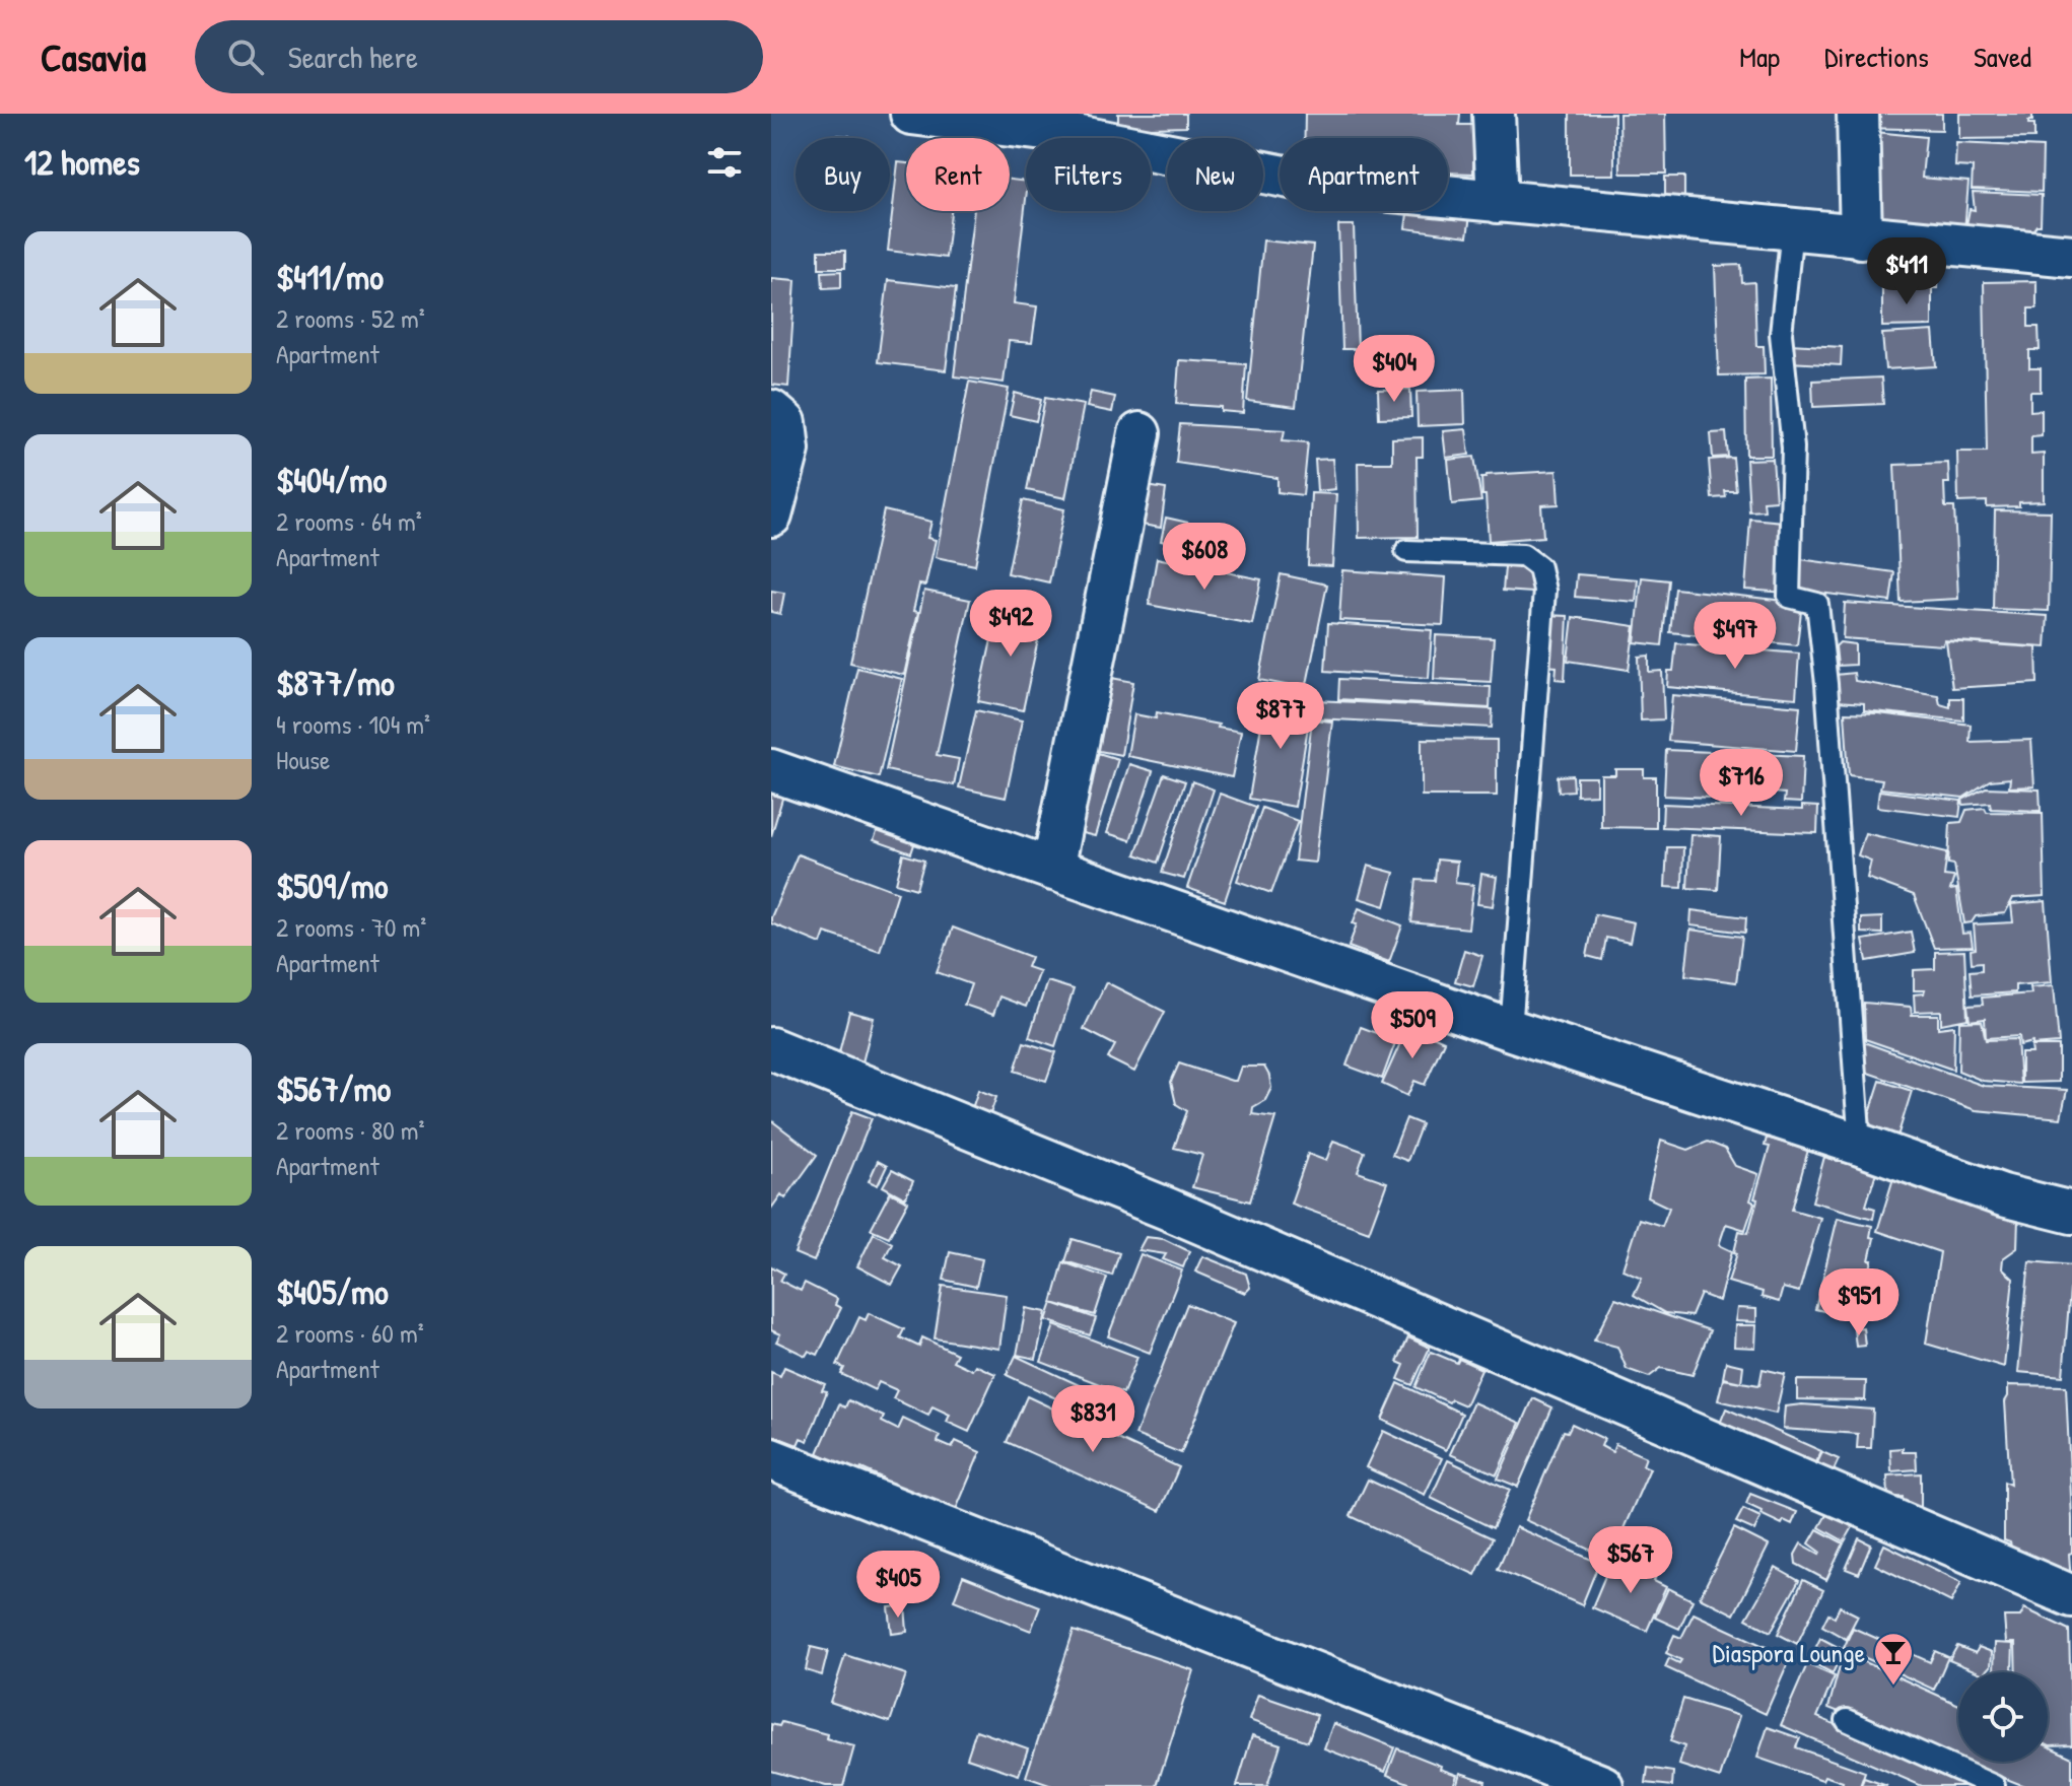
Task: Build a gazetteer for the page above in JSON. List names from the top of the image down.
{
  "places": {
    "bar": ["Diaspora Lounge"]
  },
  "page": {
    "header": "Casavia",
    "search": "Search here",
    "nav": ["Map", "Directions", "Saved"],
    "heading": "12 homes",
    "chip": [
      "Buy",
      "Rent",
      "Filters",
      "New",
      "Apartment"
    ],
    "list": [
      {
        "name": "$411/mo",
        "note": "2 rooms · 52 m² · Apartment"
      },
      {
        "name": "$404/mo",
        "note": "2 rooms · 64 m² · Apartment"
      },
      {
        "name": "$877/mo",
        "note": "4 rooms · 104 m² · House"
      },
      {
        "name": "$509/mo",
        "note": "2 rooms · 70 m² · Apartment"
      },
      {
        "name": "$567/mo",
        "note": "2 rooms · 80 m² · Apartment"
      },
      {
        "name": "$405/mo",
        "note": "2 rooms · 60 m² · Apartment"
      }
    ],
    "price": [
      "$411",
      "$404",
      "$608",
      "$492",
      "$497",
      "$877",
      "$716",
      "$509",
      "$951",
      "$831",
      "$567",
      "$405"
    ]
  }
}
